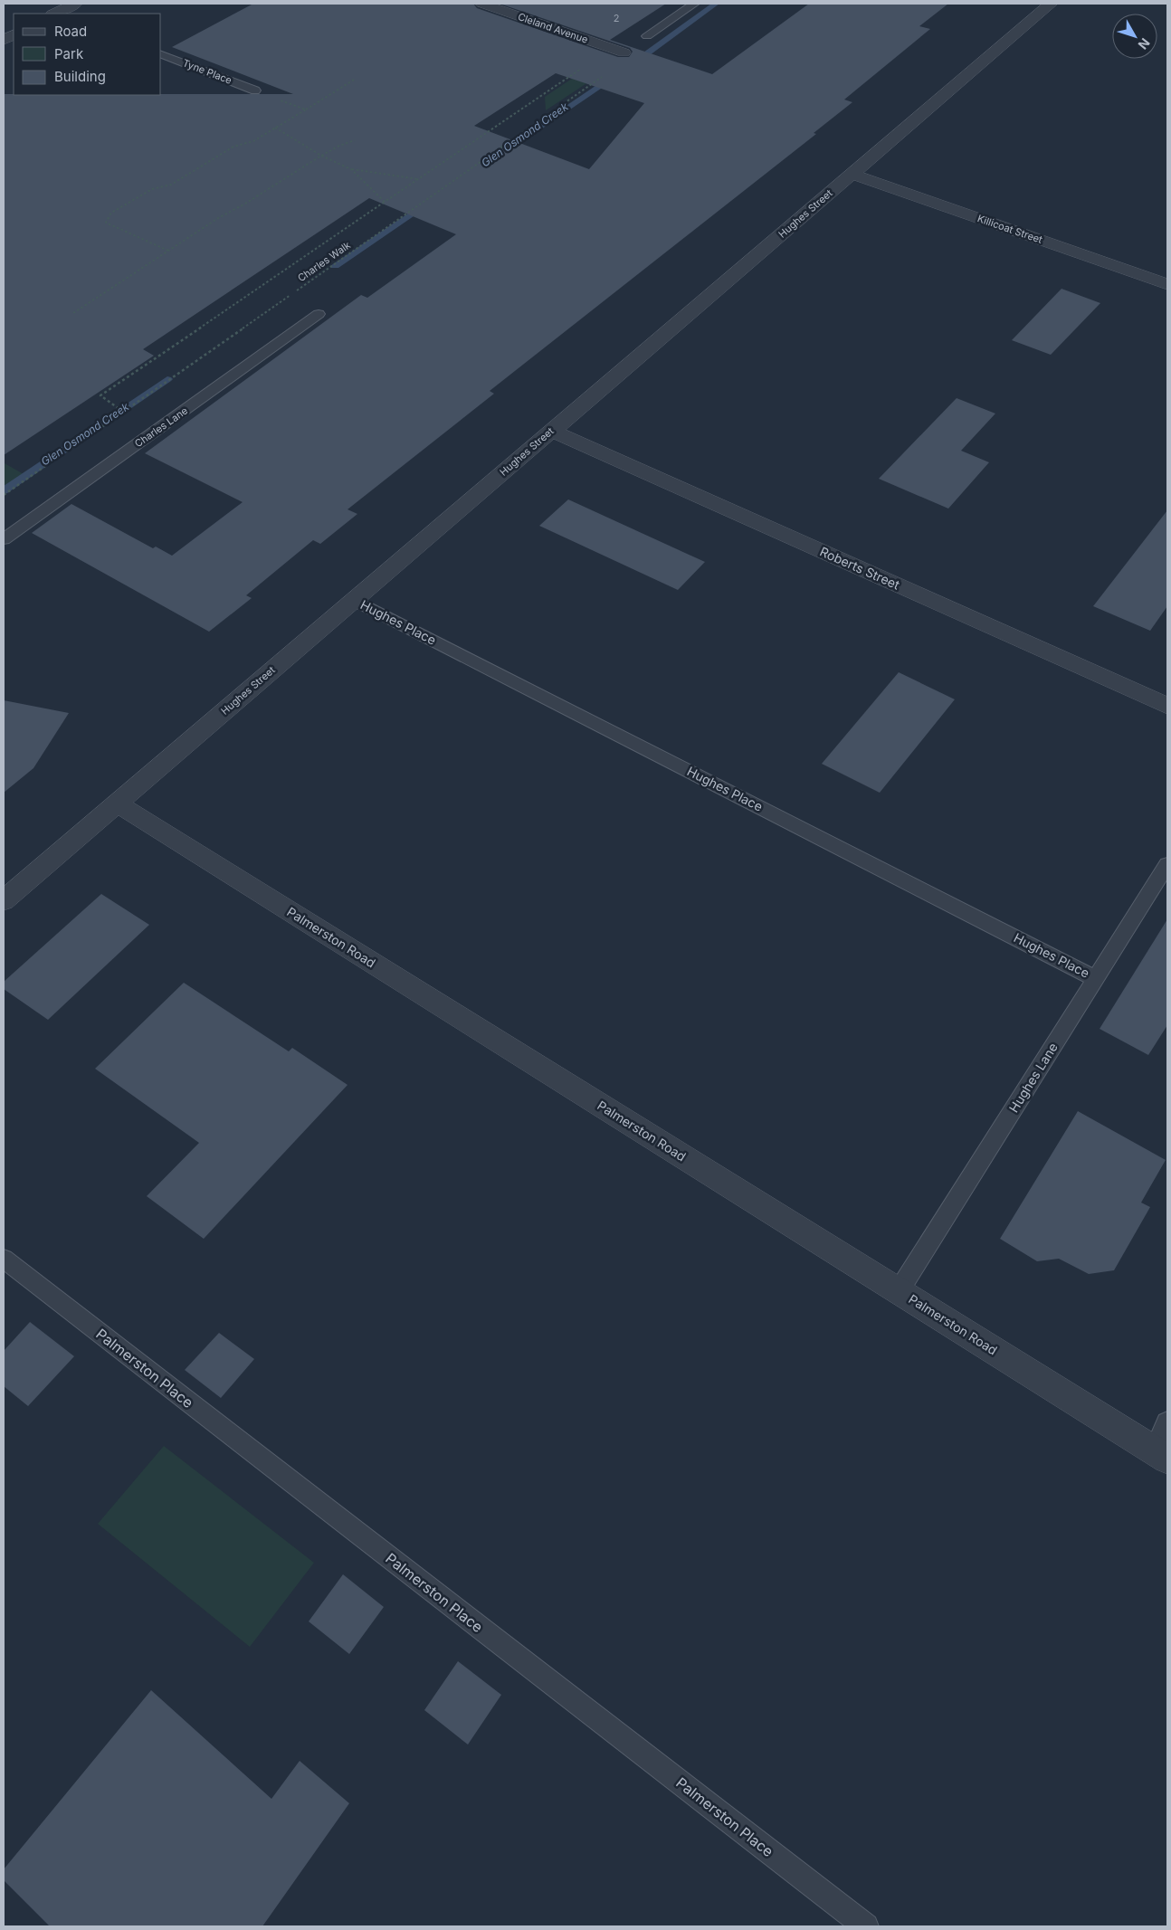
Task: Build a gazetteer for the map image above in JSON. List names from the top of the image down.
{
  "streets": {
    "street": [
      "Cleland Avenue",
      "Hughes Street",
      "Killicoat Street",
      "Roberts Street",
      "Palmerston Road"
    ],
    "lane": [
      "Tyne Place",
      "Charles Lane",
      "Hughes Place",
      "Hughes Lane",
      "Palmerston Place"
    ],
    "path": ["Charles Walk"]
  },
  "crossings": [
    ["Cleland Avenue", "Charles Walk"],
    ["Hughes Street", "Killicoat Street"],
    ["Hughes Street", "Roberts Street"],
    ["Hughes Street", "Hughes Place"],
    ["Hughes Street", "Palmerston Road"],
    ["Hughes Place", "Hughes Lane"],
    ["Palmerston Road", "Hughes Lane"]
  ],
  "water": ["Glen Osmond Creek"],
  "house_numbers": ["2"],
  "legend": ["Road", "Park", "Building"],
  "north": "bottom right"
}
